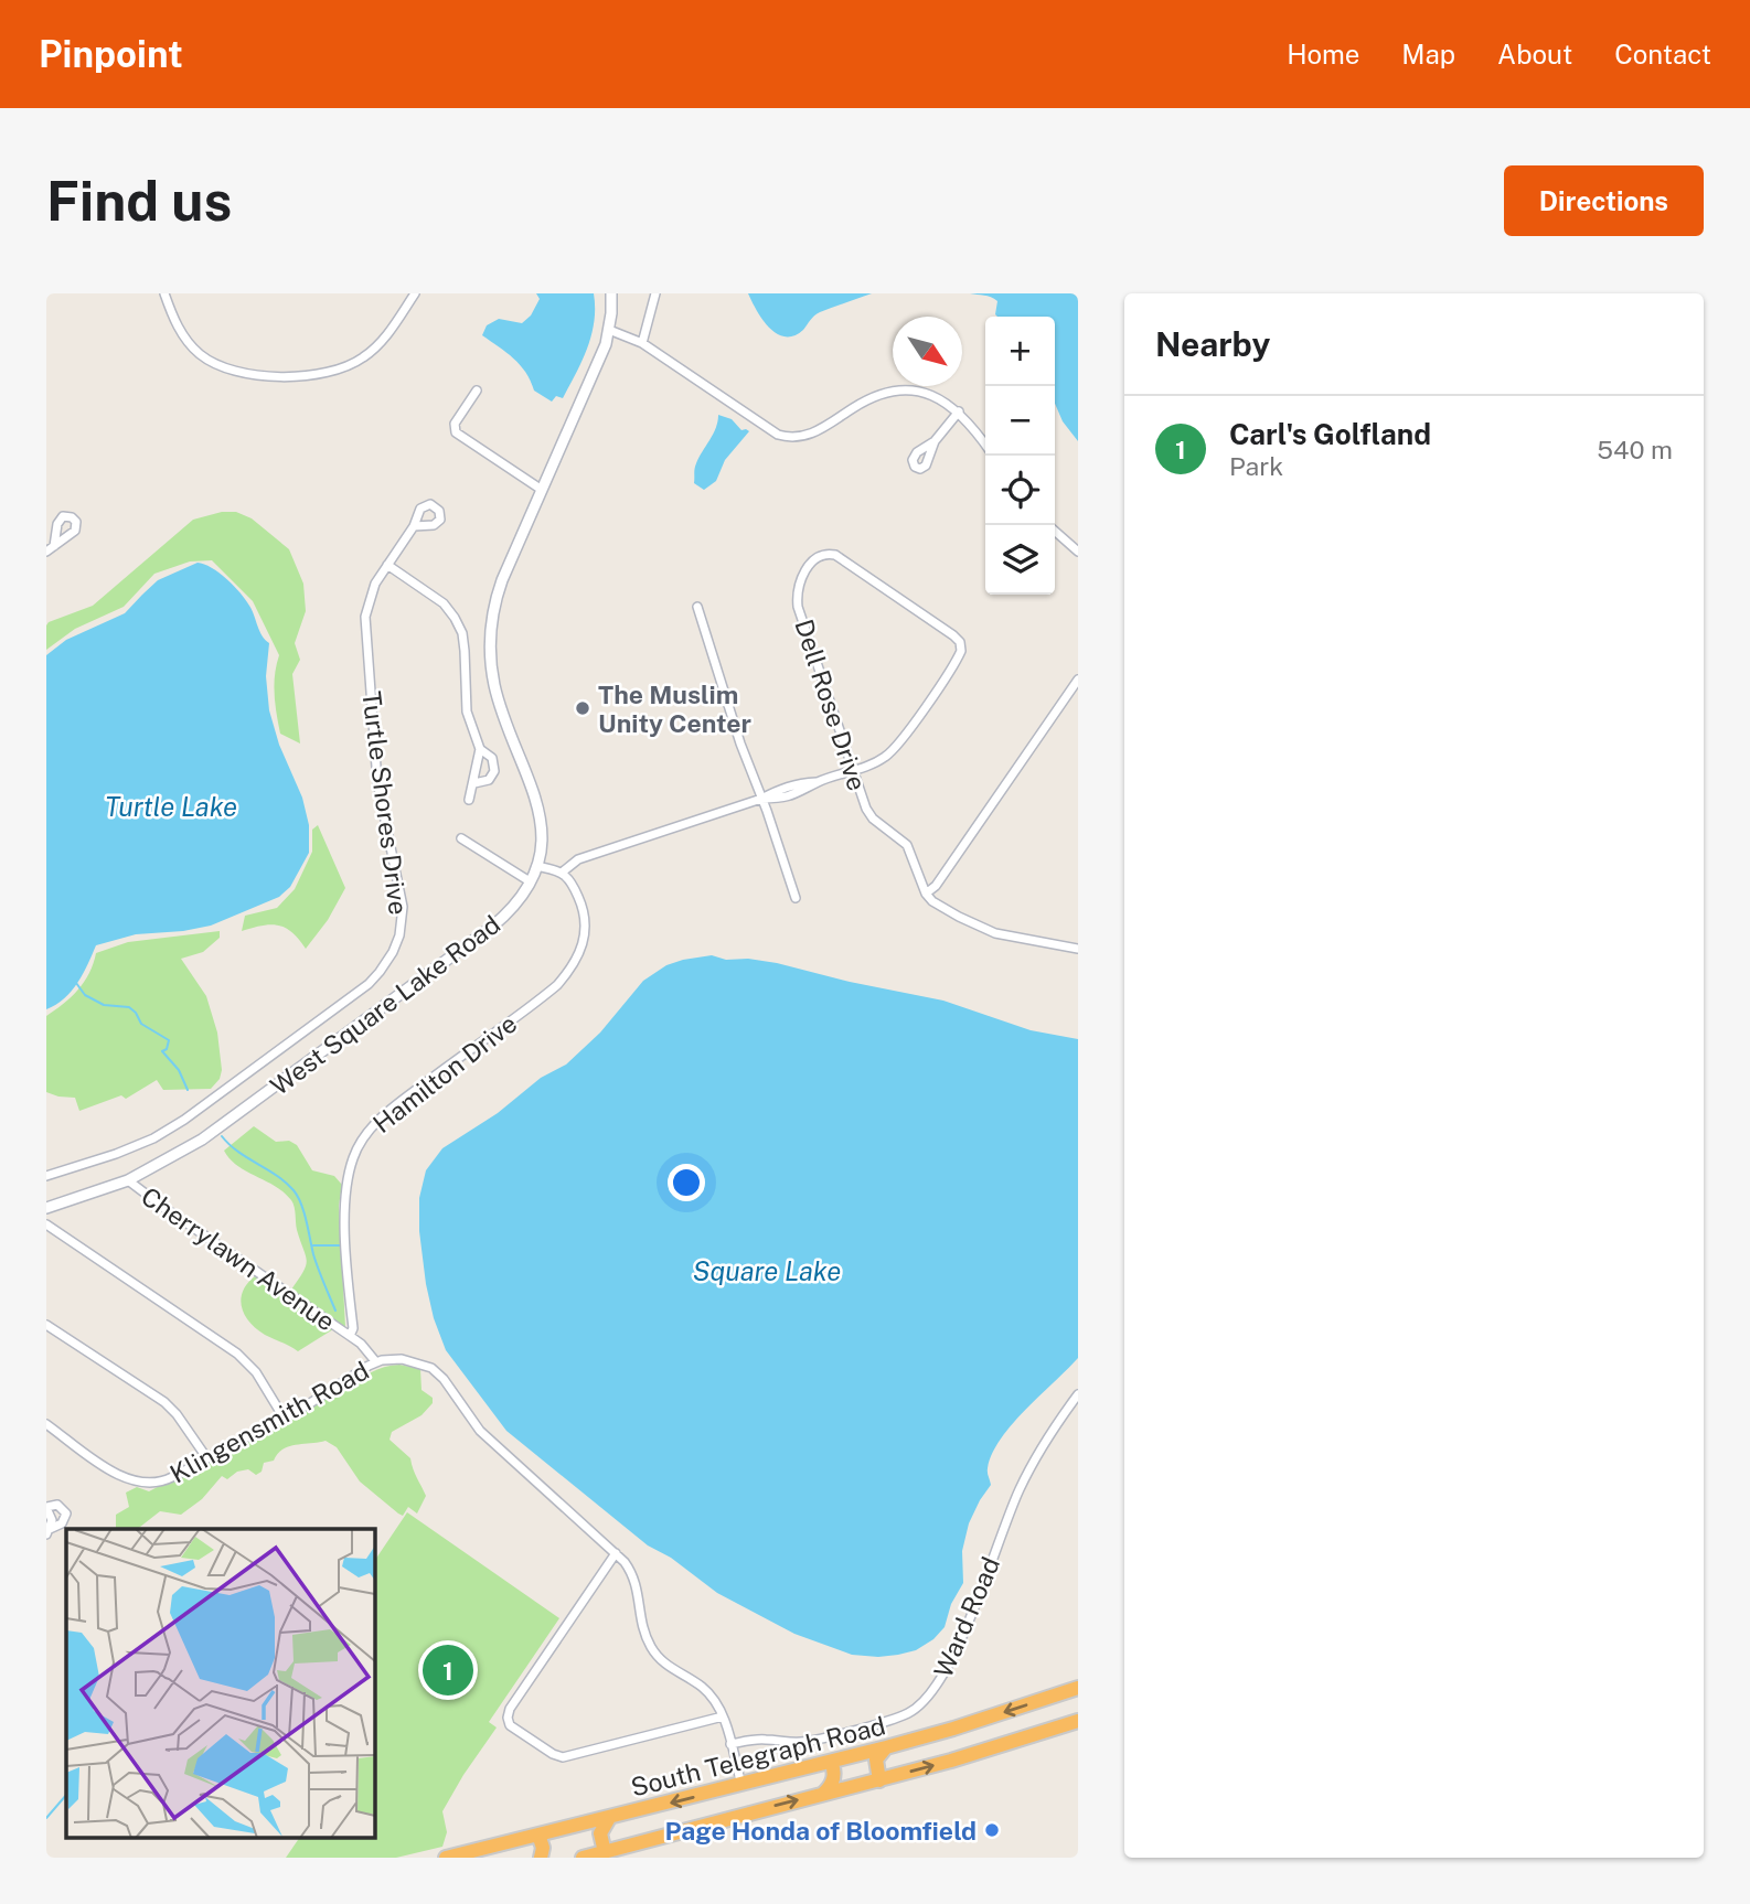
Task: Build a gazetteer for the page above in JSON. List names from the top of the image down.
{
  "streets": {
    "highway": ["South Telegraph Road"],
    "street": [
      "Dell Rose Drive",
      "Turtle Shores Drive",
      "West Square Lake Road",
      "Hamilton Drive",
      "Cherrylawn Avenue",
      "Klingensmith Road",
      "Ward Road"
    ]
  },
  "crossings": [
    ["West Square Lake Road", "Cherrylawn Avenue"],
    ["Hamilton Drive", "Cherrylawn Avenue"],
    ["Klingensmith Road", "Ward Road"],
    ["Klingensmith Road", "South Telegraph Road"]
  ],
  "water": ["Turtle Lake", "Square Lake"],
  "places": ["The Muslim Unity Center", "Page Honda of Bloomfield"],
  "north": "bottom right",
  "page": {
    "header": "Pinpoint",
    "nav": [
      "Home",
      "Map",
      "About",
      "Contact"
    ],
    "buttons": "Directions",
    "title": "Find us",
    "heading": "Nearby",
    "map_buttons": ["+", "−"],
    "list": [
      {
        "mark": "1",
        "name": "Carl's Golfland",
        "note": "Park",
        "value": "540 m"
      }
    ],
    "pins": "1"
  }
}
